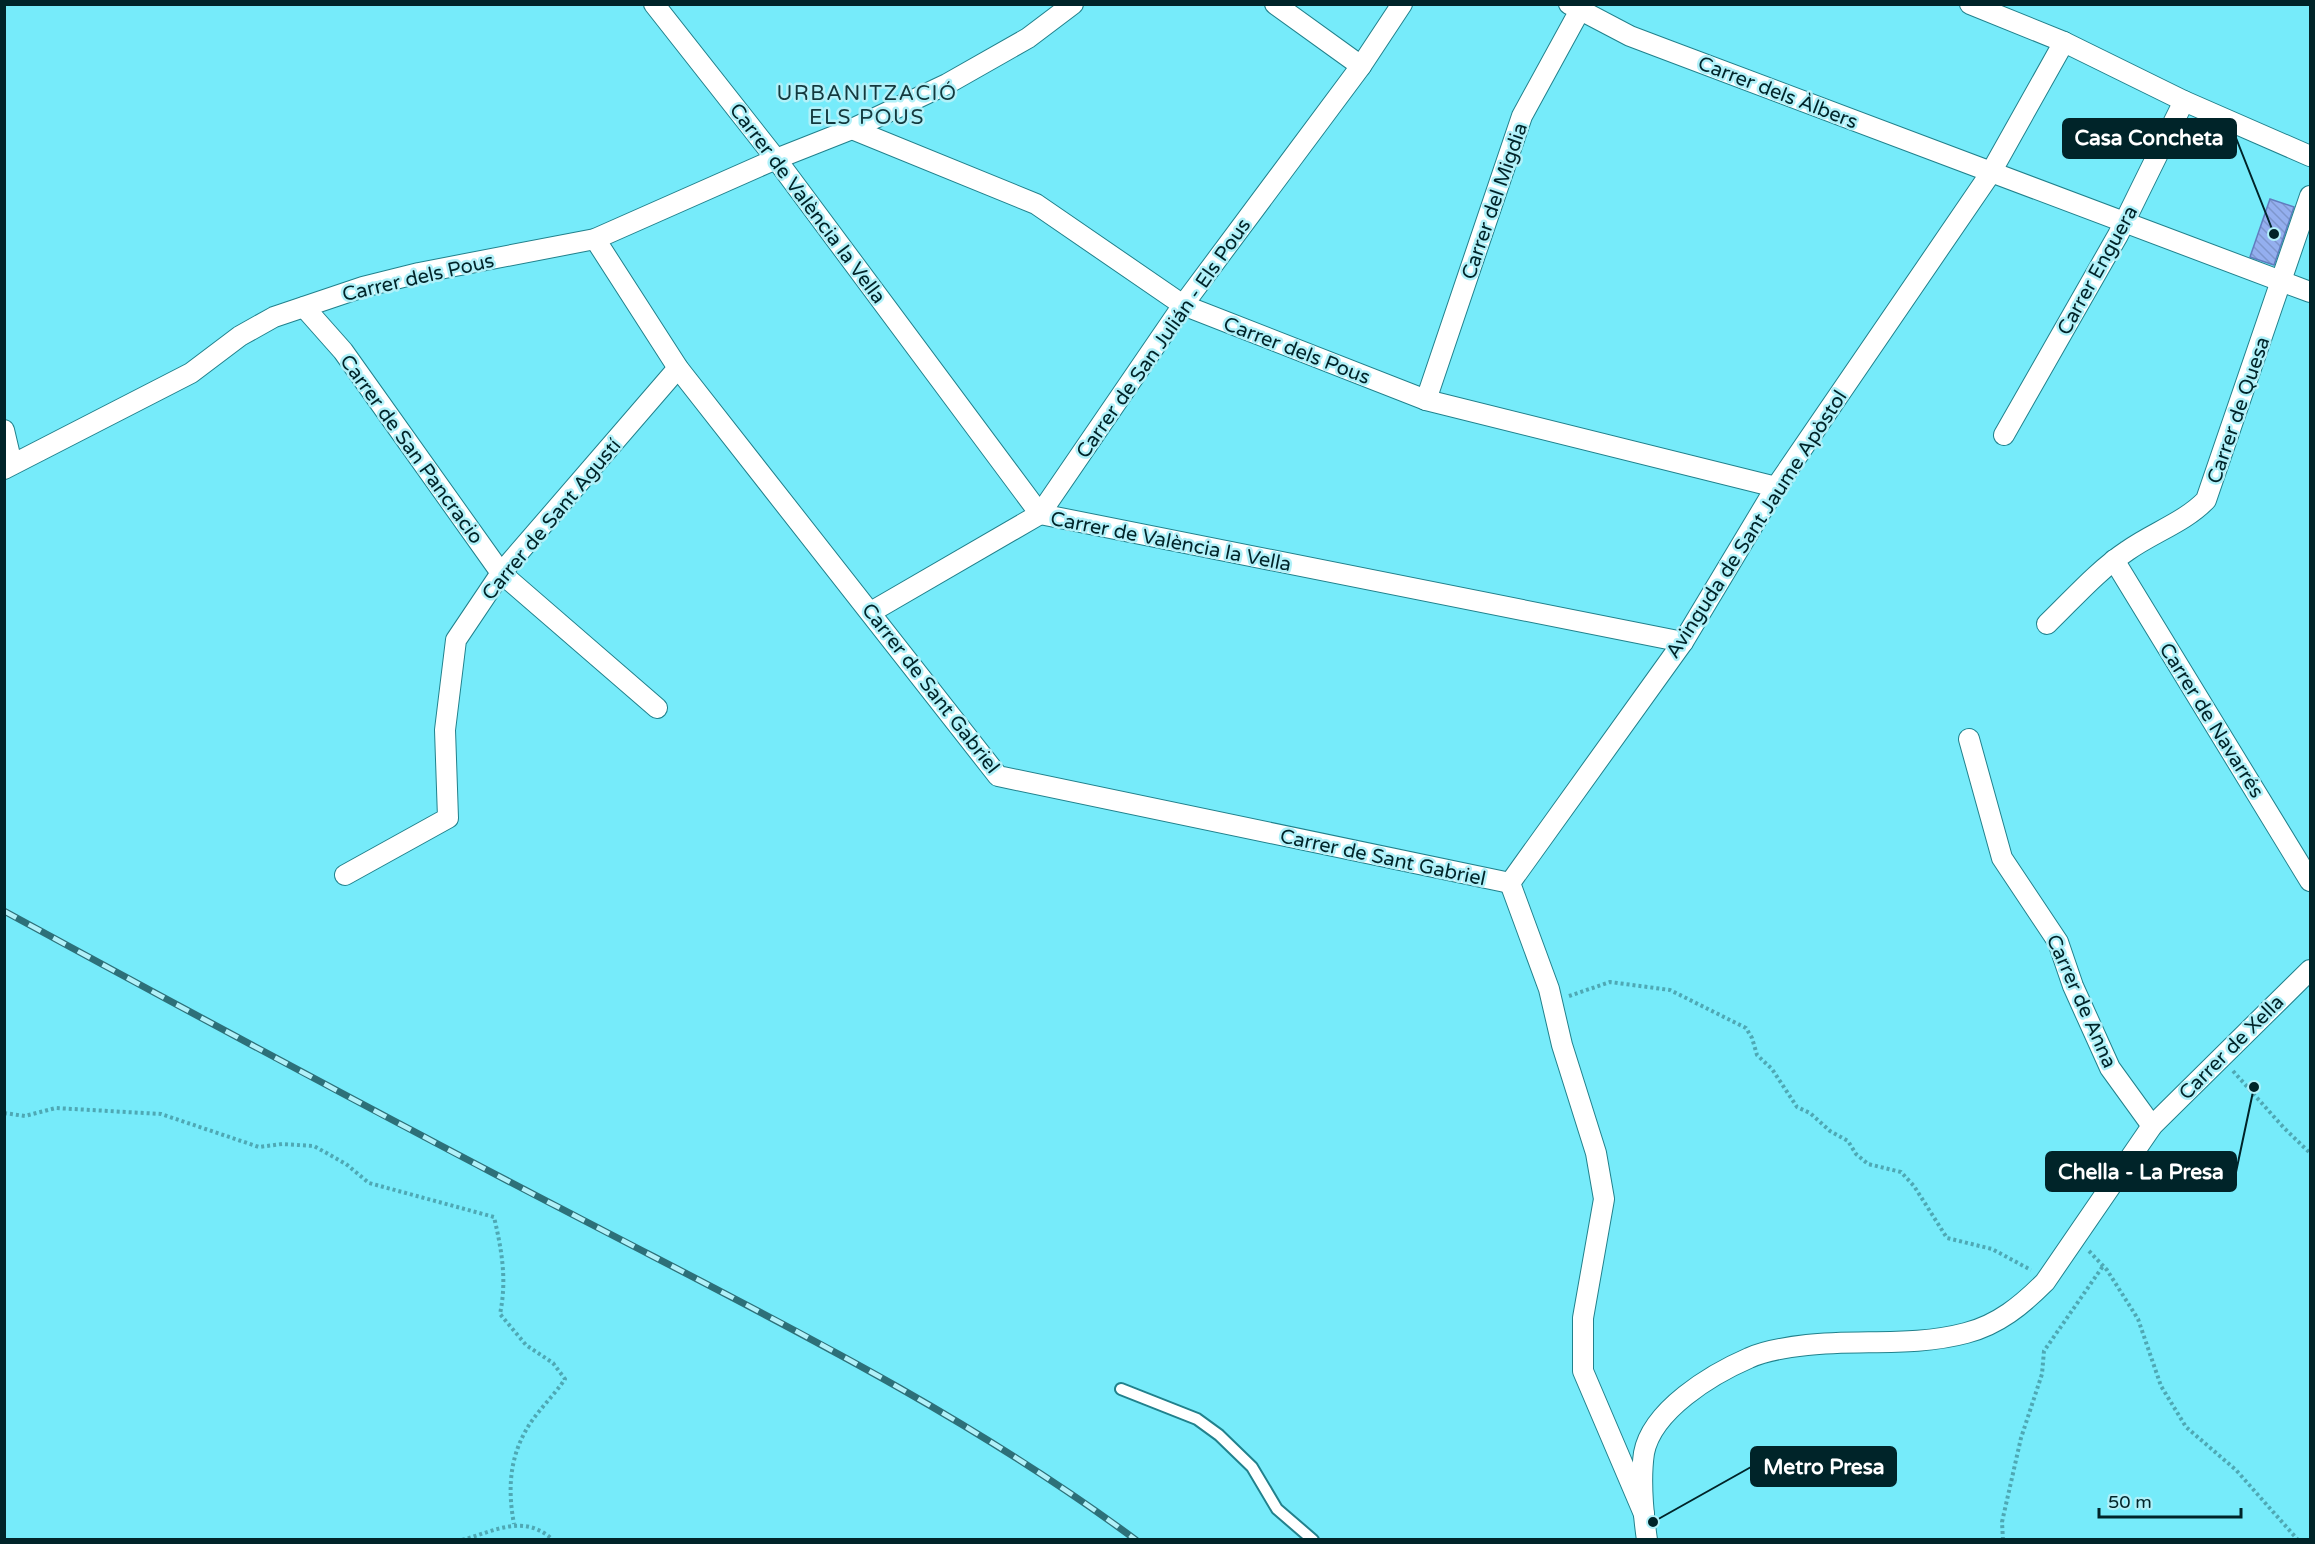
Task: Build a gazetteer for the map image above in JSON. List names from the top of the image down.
{
  "streets": {
    "street": [
      "Carrer dels Àlbers",
      "Carrer del Migdia",
      "Carrer de València la Vella",
      "Carrer Enguera",
      "Carrer dels Pous",
      "Carrer de San Julián - Els Pous",
      "Carrer de Quesa",
      "Carrer de San Pancracio",
      "Carrer de Sant Agustí",
      "Avinguda de Sant Jaume Apòstol",
      "Carrer de Sant Gabriel",
      "Carrer de Navarrés",
      "Carrer de Anna",
      "Carrer de Xella"
    ]
  },
  "crossings": [
    ["Carrer dels Àlbers", "Carrer del Migdia"],
    ["Carrer dels Àlbers", "Carrer Enguera"],
    ["Carrer dels Àlbers", "Carrer de Quesa"],
    ["Carrer dels Àlbers", "Avinguda de Sant Jaume Apòstol"],
    ["Carrer del Migdia", "Carrer dels Pous"],
    ["Carrer de València la Vella", "Carrer dels Pous"],
    ["Carrer de València la Vella", "Carrer de San Julián - Els Pous"],
    ["Carrer de València la Vella", "Avinguda de Sant Jaume Apòstol"],
    ["Carrer dels Pous", "Carrer de San Julián - Els Pous"],
    ["Carrer dels Pous", "Carrer de San Pancracio"],
    ["Carrer dels Pous", "Avinguda de Sant Jaume Apòstol"],
    ["Carrer dels Pous", "Carrer de Sant Gabriel"],
    ["Carrer de San Julián - Els Pous", "Carrer de Sant Gabriel"],
    ["Carrer de Quesa", "Carrer de Navarrés"],
    ["Carrer de San Pancracio", "Carrer de Sant Agustí"],
    ["Carrer de Sant Agustí", "Carrer de Sant Gabriel"],
    ["Avinguda de Sant Jaume Apòstol", "Carrer de Sant Gabriel"],
    ["Carrer de Anna", "Carrer de Xella"]
  ],
  "districts": ["URBANITZACIÓ ELS POUS"],
  "places": ["Casa Concheta", "Chella - La Presa", "Metro Presa"],
  "scale_bar": "50 m"
}
